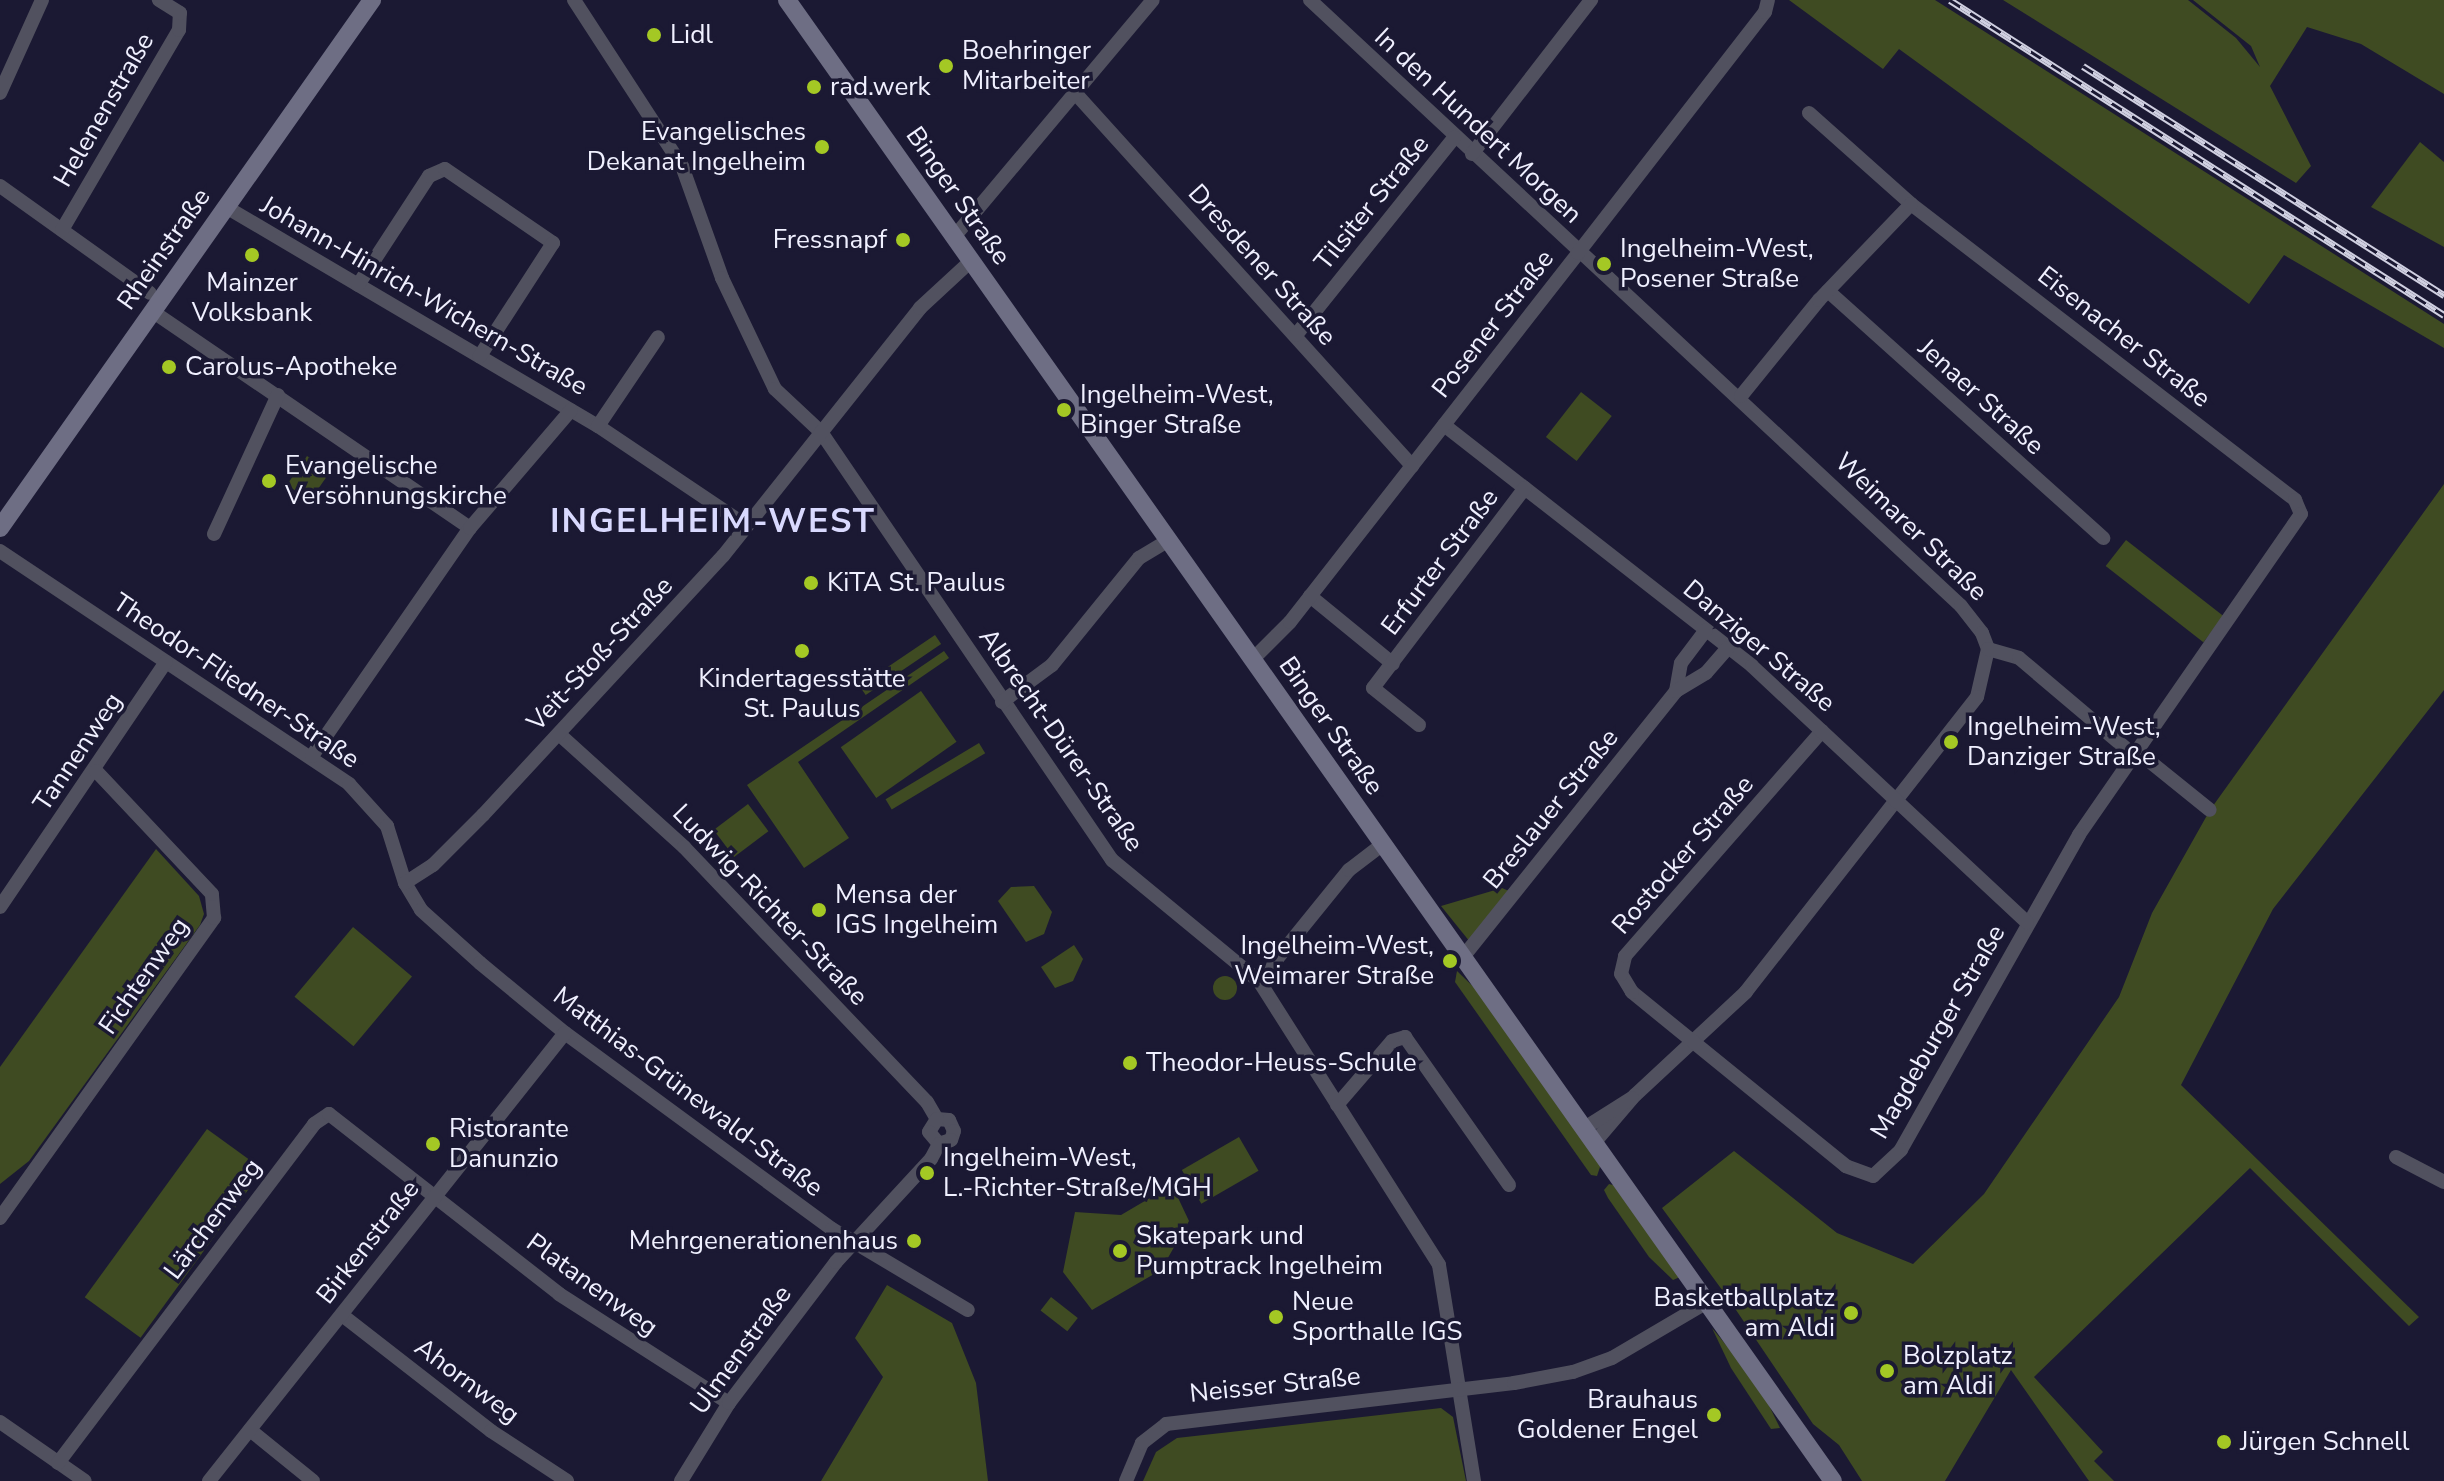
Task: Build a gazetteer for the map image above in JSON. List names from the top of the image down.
{
  "streets": {
    "main road": ["Binger Straße", "Rheinstraße"],
    "street": [
      "Helenenstraße",
      "In den Hundert Morgen",
      "Tilsiter Straße",
      "Dresdener Straße",
      "Johann-Hinrich-Wichern-Straße",
      "Posener Straße",
      "Eisenacher Straße",
      "Jenaer Straße",
      "Weimarer Straße",
      "Erfurter Straße",
      "Danziger Straße",
      "Veit-Stoß-Straße",
      "Theodor-Fliedner-Straße",
      "Albrecht-Dürer-Straße",
      "Tannenweg",
      "Breslauer Straße",
      "Rostocker Straße",
      "Ludwig-Richter-Straße",
      "Fichtenweg",
      "Magdeburger Straße",
      "Matthias-Grünewald-Straße",
      "Lärchenweg",
      "Birkenstraße",
      "Platanenweg",
      "Ulmenstraße",
      "Ahornweg",
      "Neisser Straße"
    ]
  },
  "crossings": [
    ["In den Hundert Morgen", "Tilsiter Straße"],
    ["In den Hundert Morgen", "Posener Straße"],
    ["In den Hundert Morgen", "Weimarer Straße"],
    ["Binger Straße", "Posener Straße"],
    ["Binger Straße", "Veit-Stoß-Straße"],
    ["Binger Straße", "Breslauer Straße"],
    ["Binger Straße", "Neisser Straße"],
    ["Tilsiter Straße", "Dresdener Straße"],
    ["Rheinstraße", "Johann-Hinrich-Wichern-Straße"],
    ["Dresdener Straße", "Posener Straße"],
    ["Johann-Hinrich-Wichern-Straße", "Veit-Stoß-Straße"],
    ["Posener Straße", "Weimarer Straße"],
    ["Posener Straße", "Erfurter Straße"],
    ["Posener Straße", "Danziger Straße"],
    ["Eisenacher Straße", "Magdeburger Straße"],
    ["Erfurter Straße", "Danziger Straße"],
    ["Danziger Straße", "Breslauer Straße"],
    ["Danziger Straße", "Rostocker Straße"],
    ["Danziger Straße", "Magdeburger Straße"],
    ["Veit-Stoß-Straße", "Theodor-Fliedner-Straße"],
    ["Veit-Stoß-Straße", "Albrecht-Dürer-Straße"],
    ["Veit-Stoß-Straße", "Ludwig-Richter-Straße"],
    ["Veit-Stoß-Straße", "Matthias-Grünewald-Straße"],
    ["Theodor-Fliedner-Straße", "Tannenweg"],
    ["Theodor-Fliedner-Straße", "Matthias-Grünewald-Straße"],
    ["Albrecht-Dürer-Straße", "Neisser Straße"],
    ["Tannenweg", "Fichtenweg"],
    ["Rostocker Straße", "Magdeburger Straße"],
    ["Ludwig-Richter-Straße", "Ulmenstraße"],
    ["Matthias-Grünewald-Straße", "Birkenstraße"],
    ["Matthias-Grünewald-Straße", "Ulmenstraße"],
    ["Lärchenweg", "Birkenstraße"],
    ["Lärchenweg", "Platanenweg"],
    ["Birkenstraße", "Platanenweg"],
    ["Birkenstraße", "Ahornweg"],
    ["Platanenweg", "Ulmenstraße"]
  ],
  "districts": ["INGELHEIM-WEST"],
  "places": [
    "Lidl",
    "Boehringer Mitarbeiter",
    "rad.werk",
    "Evangelisches Dekanat Ingelheim",
    "Fressnapf",
    "Mainzer Volksbank",
    "Ingelheim-West, Posener Straße",
    "Carolus-Apotheke",
    "Ingelheim-West, Binger Straße",
    "Evangelische Versöhnungskirche",
    "KiTA St. Paulus",
    "Kindertagesstätte St. Paulus",
    "Ingelheim-West, Danziger Straße",
    "Mensa der IGS Ingelheim",
    "Ingelheim-West, Weimarer Straße",
    "Theodor-Heuss-Schule",
    "Ristorante Danunzio",
    "Ingelheim-West, L.-Richter-Straße/MGH",
    "Mehrgenerationenhaus",
    "Skatepark und Pumptrack Ingelheim",
    "Basketballplatz am Aldi",
    "Neue Sporthalle IGS",
    "Bolzplatz am Aldi",
    "Brauhaus Goldener Engel",
    "Jürgen Schnell"
  ]
}
